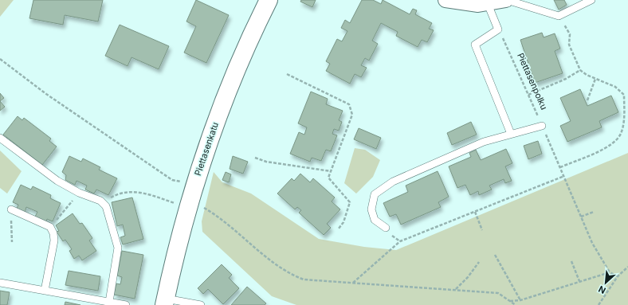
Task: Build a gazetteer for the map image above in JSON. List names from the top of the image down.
{
  "streets": {
    "street": ["Piettasenkatu"],
    "path": ["Piettasenpolku"]
  },
  "north": "bottom left"
}
